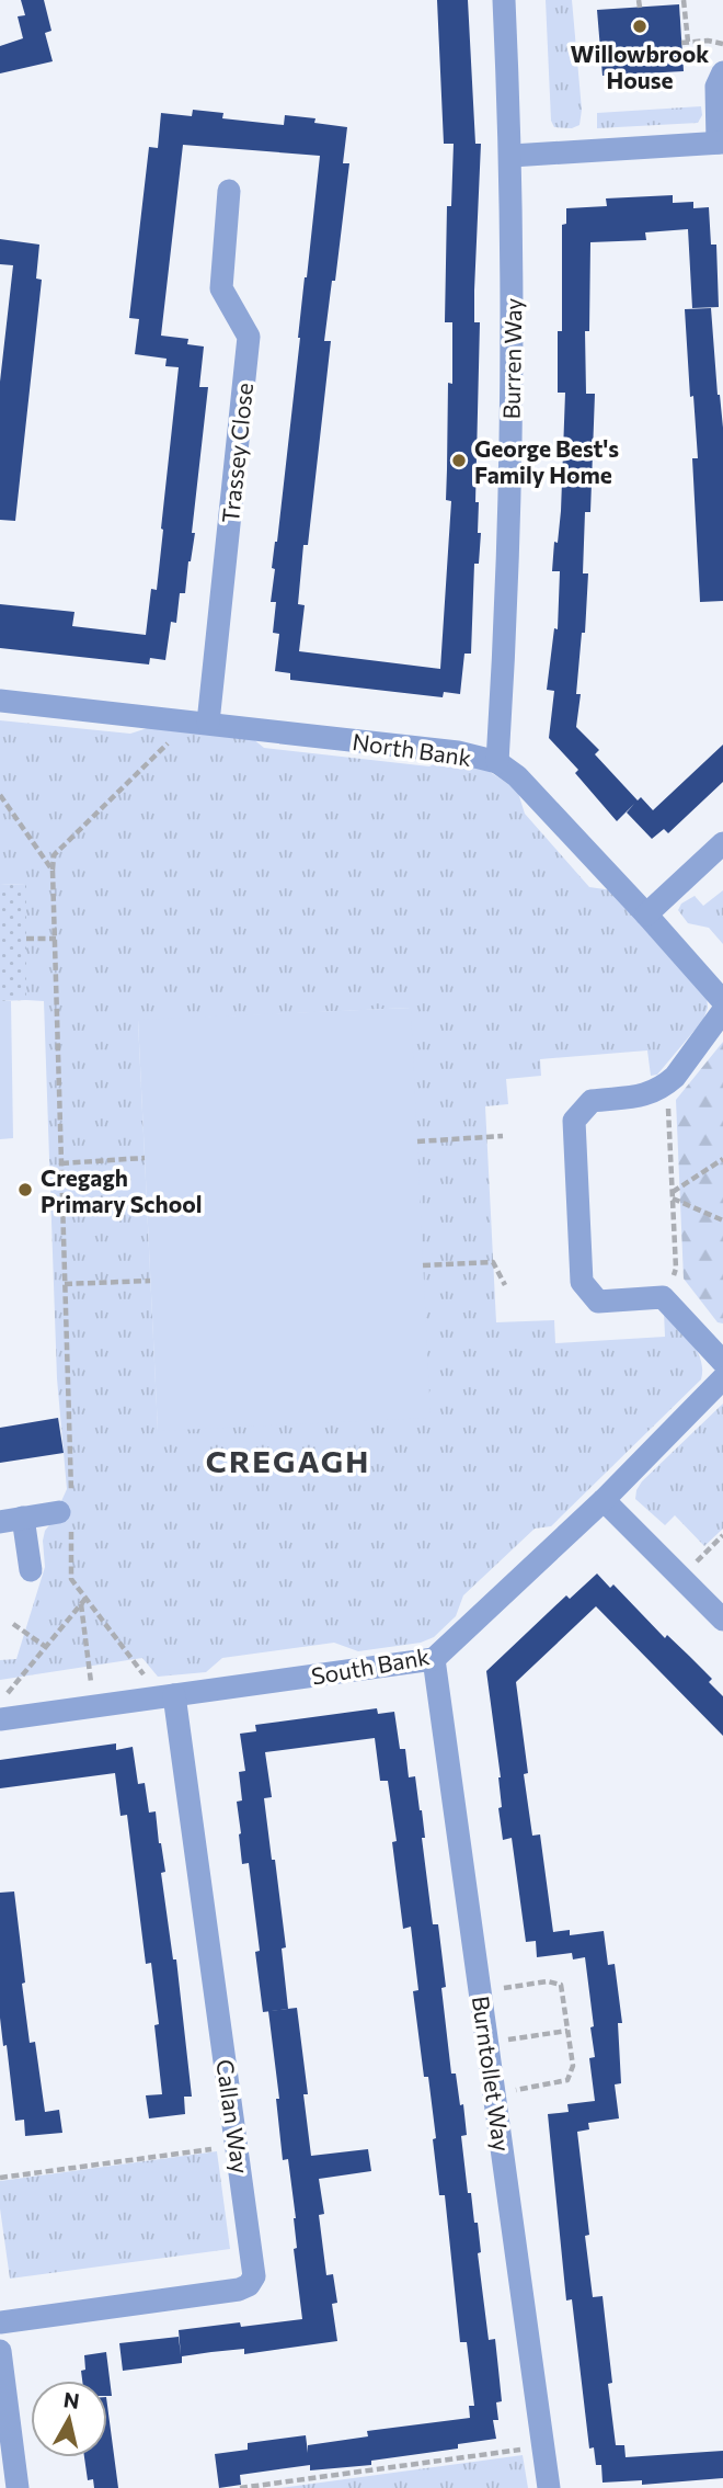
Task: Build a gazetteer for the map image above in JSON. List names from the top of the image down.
{
  "streets": {
    "street": [
      "Burren Way",
      "Trassey Close",
      "North Bank",
      "South Bank",
      "Burntollet Way",
      "Callan Way"
    ]
  },
  "crossings": [
    ["Burren Way", "North Bank"],
    ["Trassey Close", "North Bank"],
    ["South Bank", "Burntollet Way"],
    ["South Bank", "Callan Way"]
  ],
  "districts": ["CREGAGH"],
  "places": ["Willowbrook House", "George Best's Family Home", "Cregagh Primary School"],
  "north": "top"
}
